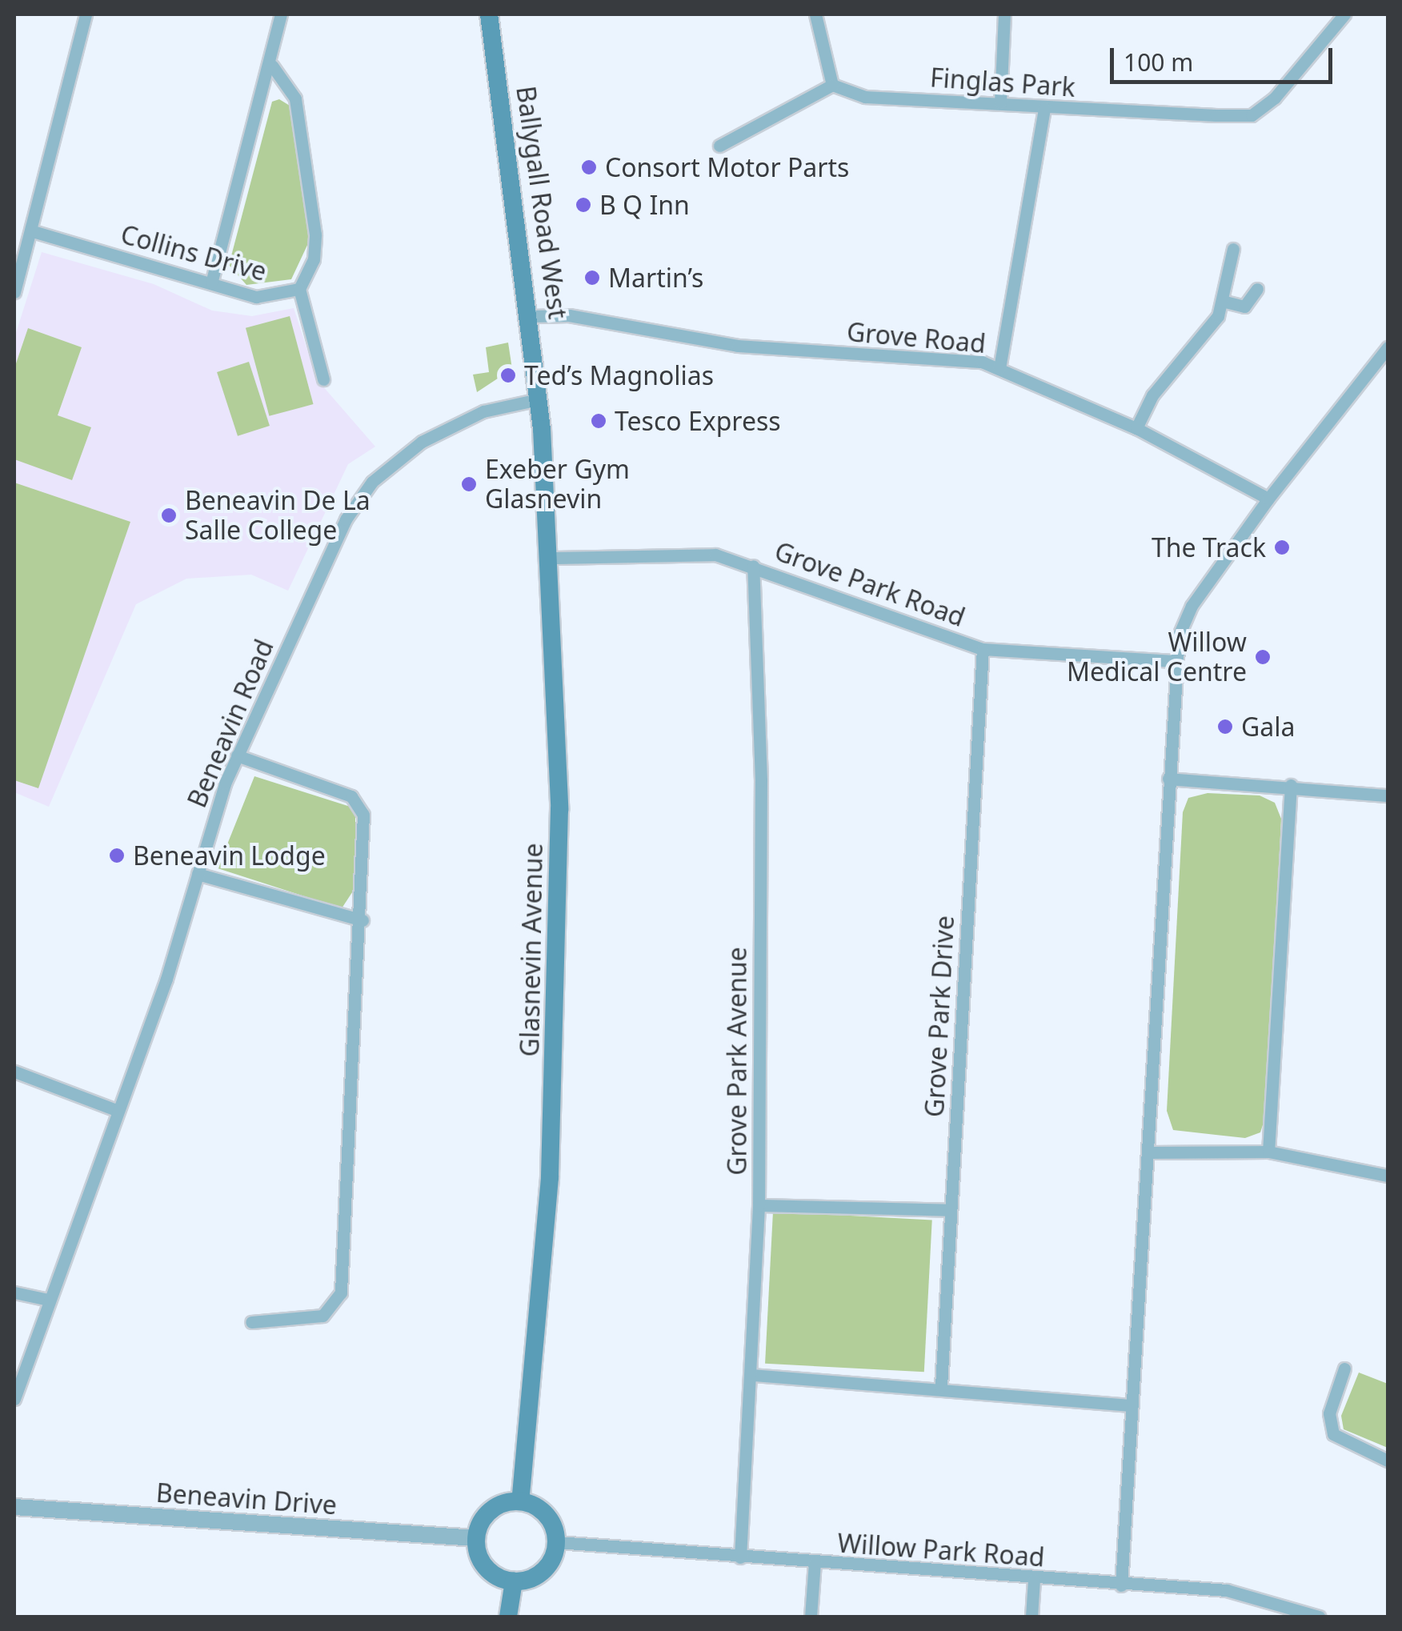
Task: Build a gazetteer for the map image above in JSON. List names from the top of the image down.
{
  "streets": {
    "main road": ["Ballygall Road West", "Glasnevin Avenue"],
    "street": [
      "Finglas Park",
      "Collins Drive",
      "Grove Road",
      "Grove Park Road",
      "Beneavin Road",
      "Grove Park Drive",
      "Grove Park Avenue",
      "Beneavin Drive",
      "Willow Park Road"
    ]
  },
  "crossings": [
    ["Ballygall Road West", "Grove Road"],
    ["Ballygall Road West", "Beneavin Road"],
    ["Ballygall Road West", "Glasnevin Avenue"],
    ["Grove Park Road", "Glasnevin Avenue"],
    ["Grove Park Road", "Grove Park Drive"],
    ["Grove Park Road", "Grove Park Avenue"],
    ["Beneavin Road", "Glasnevin Avenue"],
    ["Glasnevin Avenue", "Beneavin Drive"],
    ["Glasnevin Avenue", "Willow Park Road"],
    ["Grove Park Avenue", "Willow Park Road"],
    ["Beneavin Drive", "Willow Park Road"]
  ],
  "places": [
    "Consort Motor Parts",
    "B Q Inn",
    "Martin’s",
    "Ted’s Magnolias",
    "Tesco Express",
    "Exeber Gym Glasnevin",
    "Beneavin De La Salle College",
    "The Track",
    "Willow Medical Centre",
    "Gala",
    "Beneavin Lodge"
  ],
  "scale_bar": "100 m"
}
